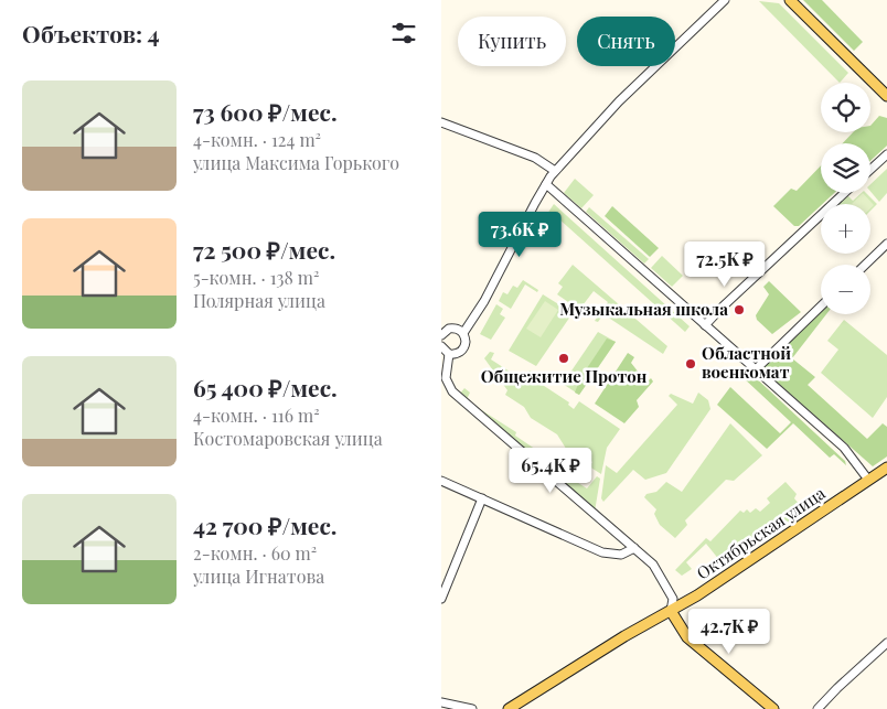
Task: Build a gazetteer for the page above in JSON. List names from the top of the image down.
{
  "streets": {
    "main road": ["Октябрьская улица"]
  },
  "places": ["Музыкальная школа", "Общежитие Протон", "Областной военкомат"],
  "page": {
    "heading": "Объектов: 4",
    "chip": ["Купить", "Снять"],
    "list": [
      {
        "name": "73 600 ₽/мес.",
        "note": "4-комн. · 124 m² · улица Максима Горького"
      },
      {
        "name": "72 500 ₽/мес.",
        "note": "5-комн. · 138 m² · Полярная улица"
      },
      {
        "name": "65 400 ₽/мес.",
        "note": "4-комн. · 116 m² · Костомаровская улица"
      },
      {
        "name": "42 700 ₽/мес.",
        "note": "2-комн. · 60 m² · улица Игнатова"
      }
    ],
    "map_buttons": ["+", "−"],
    "price": [
      "73.6K ₽",
      "72.5K ₽",
      "65.4K ₽",
      "42.7K ₽"
    ]
  }
}
